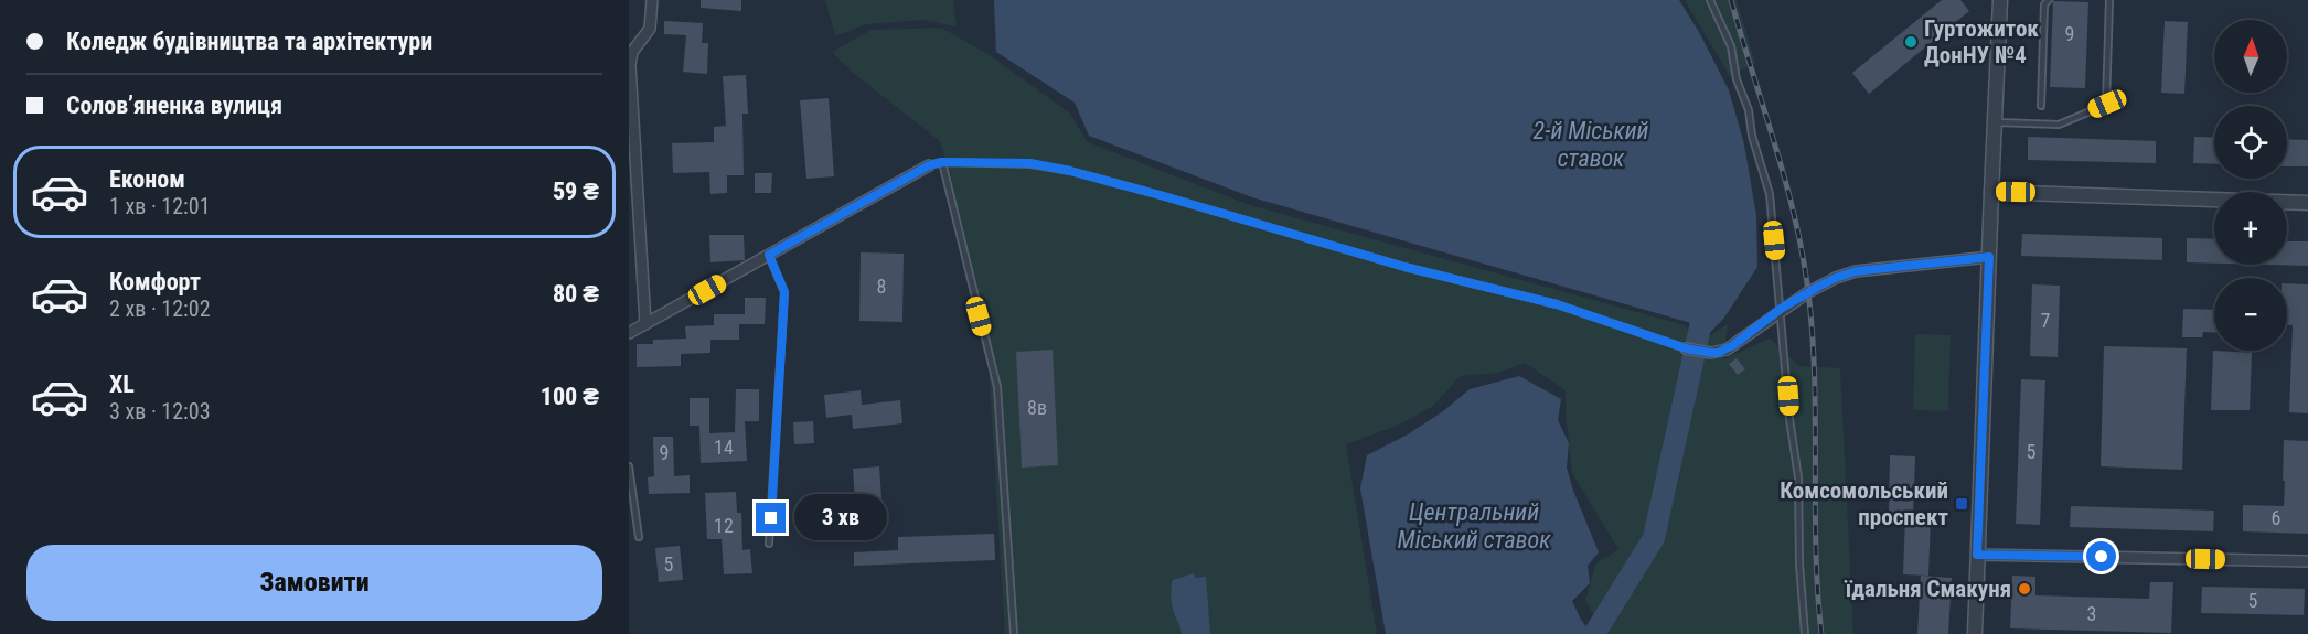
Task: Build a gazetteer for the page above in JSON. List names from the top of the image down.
{
  "water": ["2-й Міський ставок", "Центральний Міський ставок"],
  "places": {
    "other": ["Гуртожиток ДонНУ №4", "їдальня Смакуня"],
    "transit": ["Комсомольський проспект"]
  },
  "house_numbers": [
    "9",
    "8",
    "7",
    "8в",
    "14",
    "5",
    "9",
    "6",
    "12",
    "5",
    "5",
    "3"
  ],
  "north": "top",
  "page": {
    "banner": ["Коледж будівництва та архітектури", "Солов’яненка вулиця"],
    "map_buttons": ["+", "−"],
    "list": [
      {
        "name": "Економ",
        "note": "1 хв · 12:01",
        "value": "59 ₴"
      },
      {
        "name": "Комфорт",
        "note": "2 хв · 12:02",
        "value": "80 ₴"
      },
      {
        "name": "XL",
        "note": "3 хв · 12:03",
        "value": "100 ₴"
      }
    ],
    "bubble": "3 хв",
    "buttons": "Замовити"
  }
}
